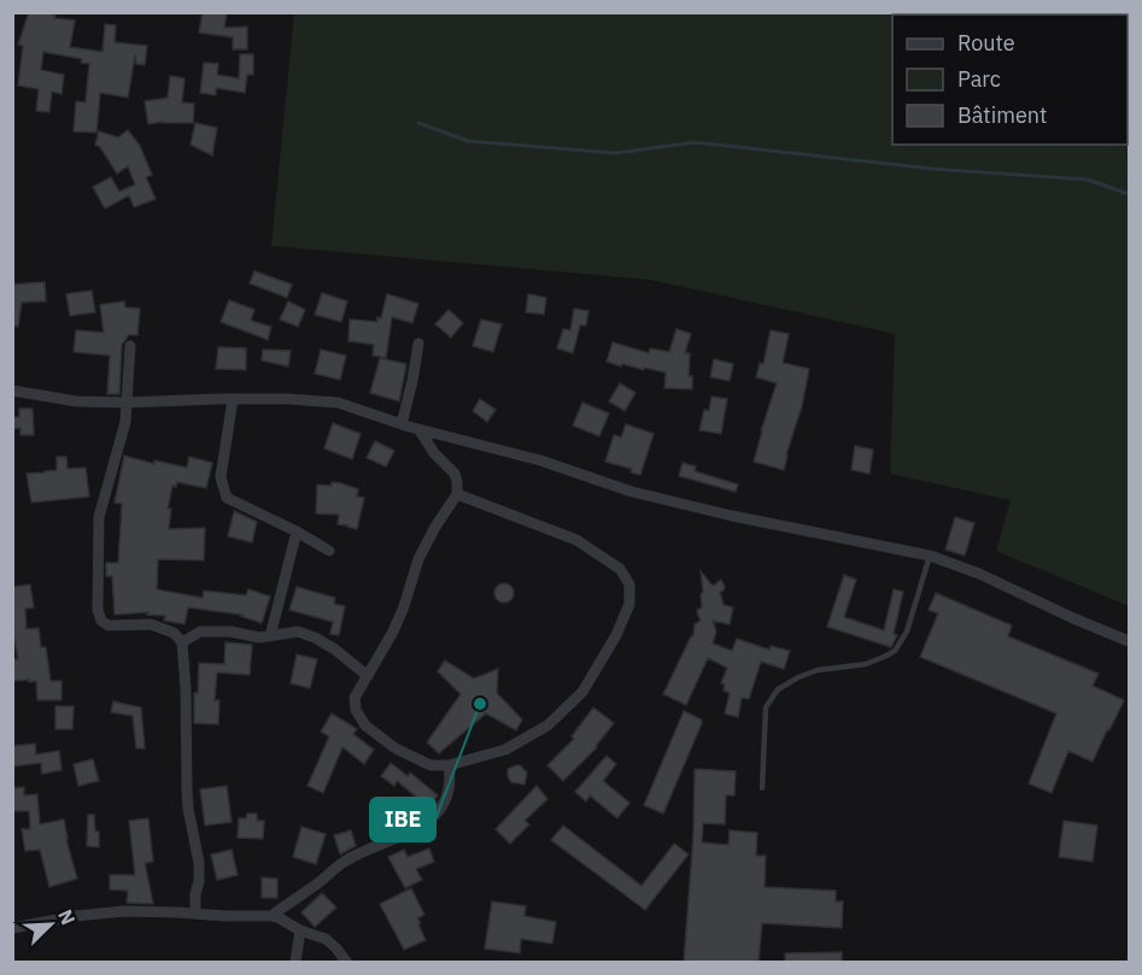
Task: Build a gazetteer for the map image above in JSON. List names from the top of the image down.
{
  "places": ["IBE"],
  "legend": ["Route", "Parc", "Bâtiment"],
  "north": "top right"
}
